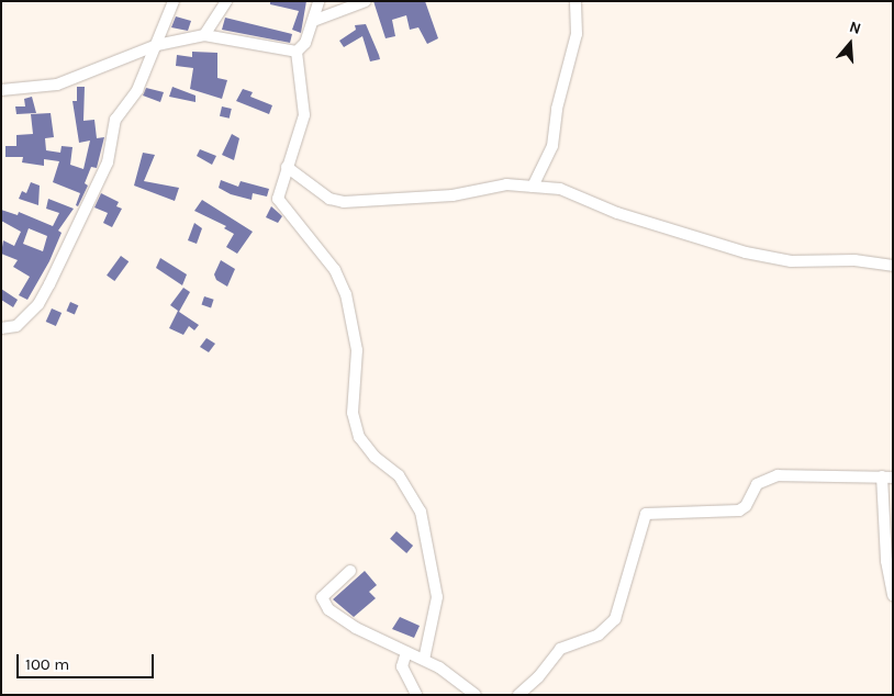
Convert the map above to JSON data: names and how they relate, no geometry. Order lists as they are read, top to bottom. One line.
{"scale_bar":"100 m","north":"top"}
